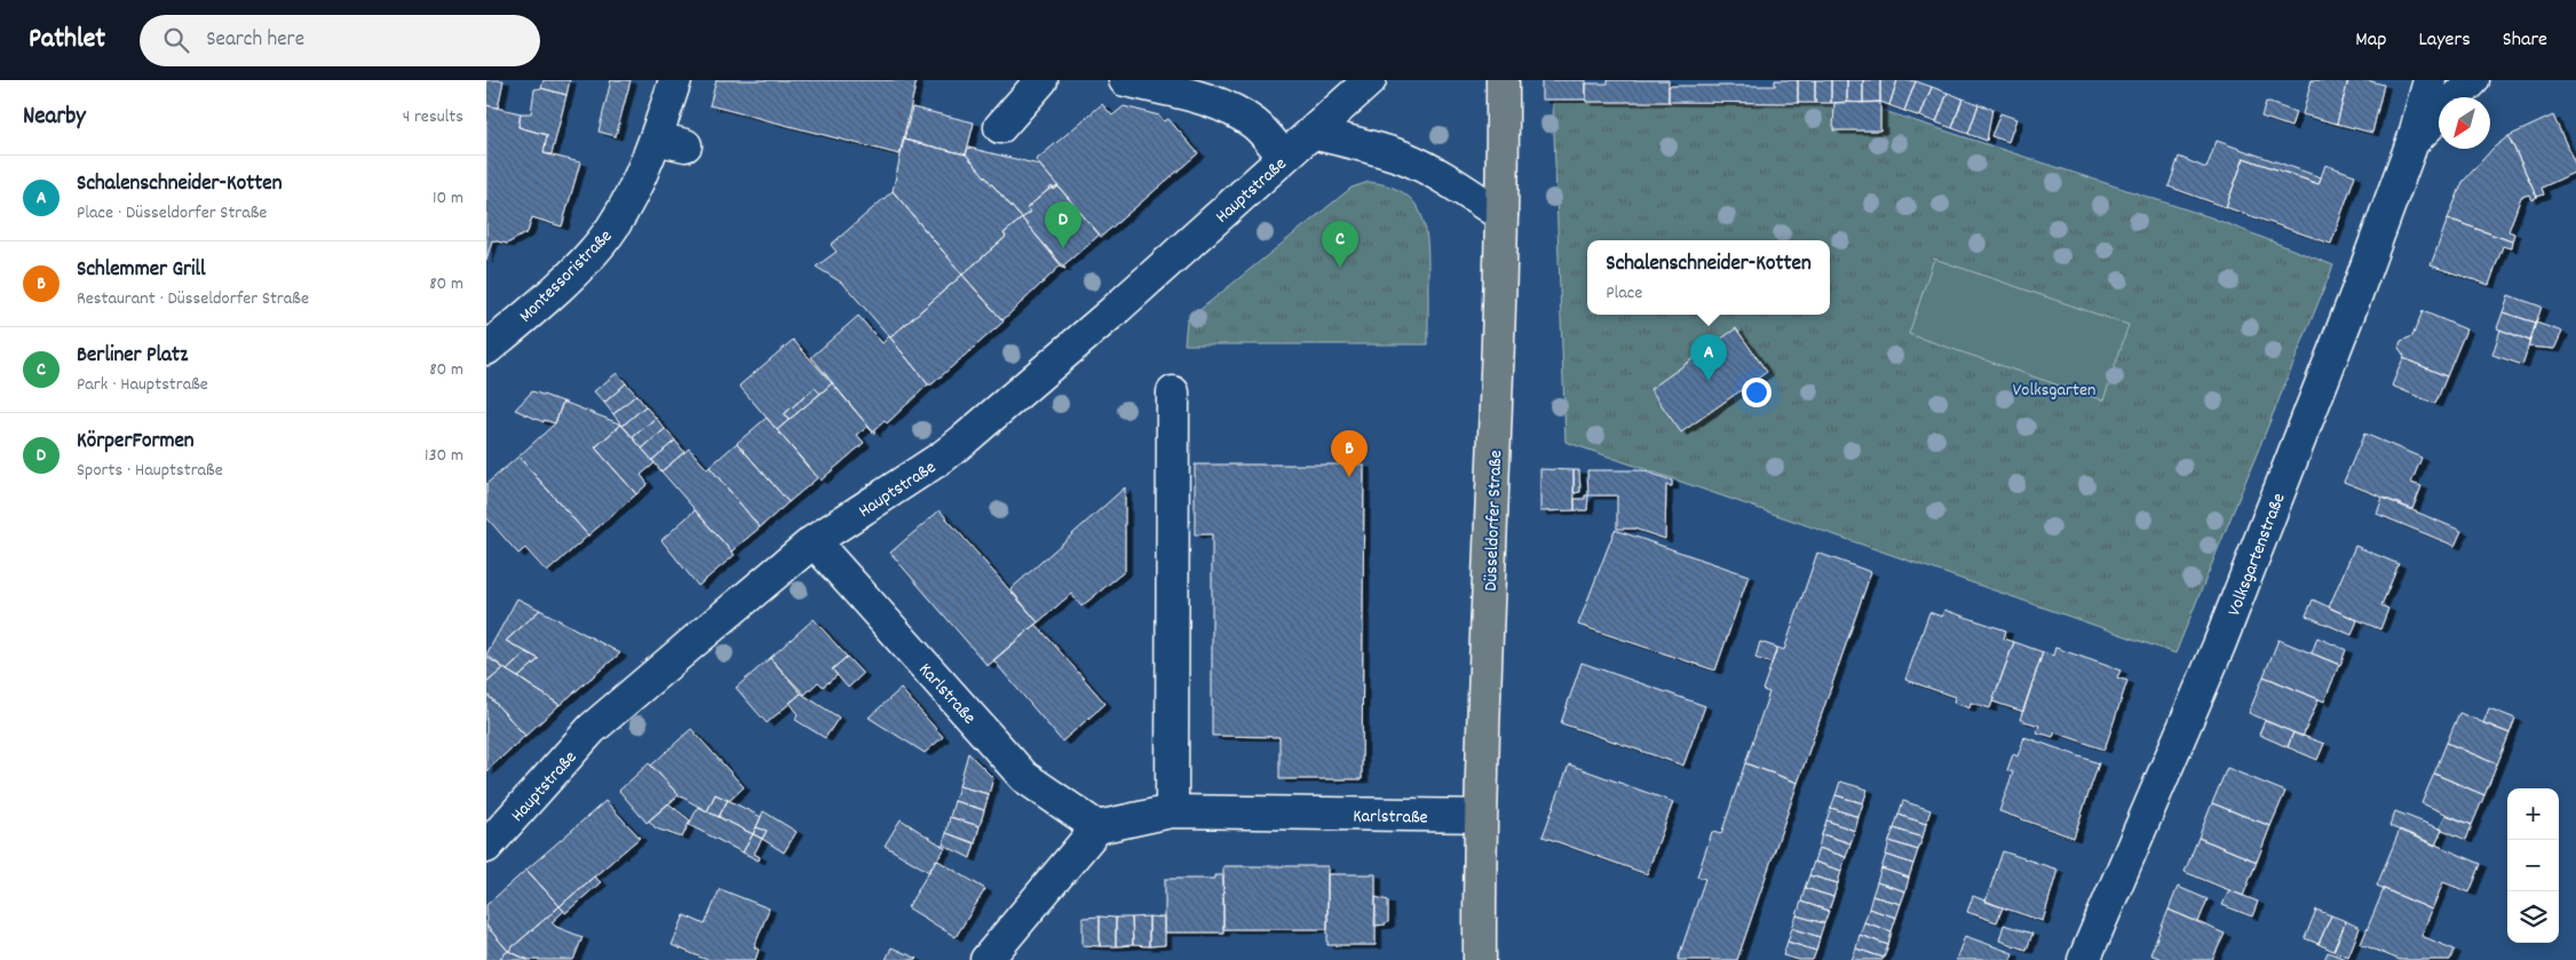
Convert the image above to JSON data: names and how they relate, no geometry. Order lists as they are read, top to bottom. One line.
{"streets":{"main road":["Düsseldorfer Straße"],"street":["Hauptstraße","Montessoristraße","Volksgartenstraße","Karlstraße"]},"crossings":[["Hauptstraße","Karlstraße"],["Düsseldorfer Straße","Karlstraße"]],"parks":["Volksgarten"],"north":"bottom left","page":{"header":"Pathlet","search":"Search here","nav":["Map","Layers","Share"],"heading":["Nearby","4 results"],"list":[{"mark":"A","name":"Schalenschneider-Kotten","note":"Place · Düsseldorfer Straße","value":"10 m"},{"mark":"B","name":"Schlemmer Grill","note":"Restaurant · Düsseldorfer Straße","value":"80 m"},{"mark":"C","name":"Berliner Platz","note":"Park · Hauptstraße","value":"80 m"},{"mark":"D","name":"KörperFormen","note":"Sports · Hauptstraße","value":"130 m"}],"pins":["D","C","A","B"],"popup":["Schalenschneider-Kotten","Place"],"map_buttons":["+","−"]}}
